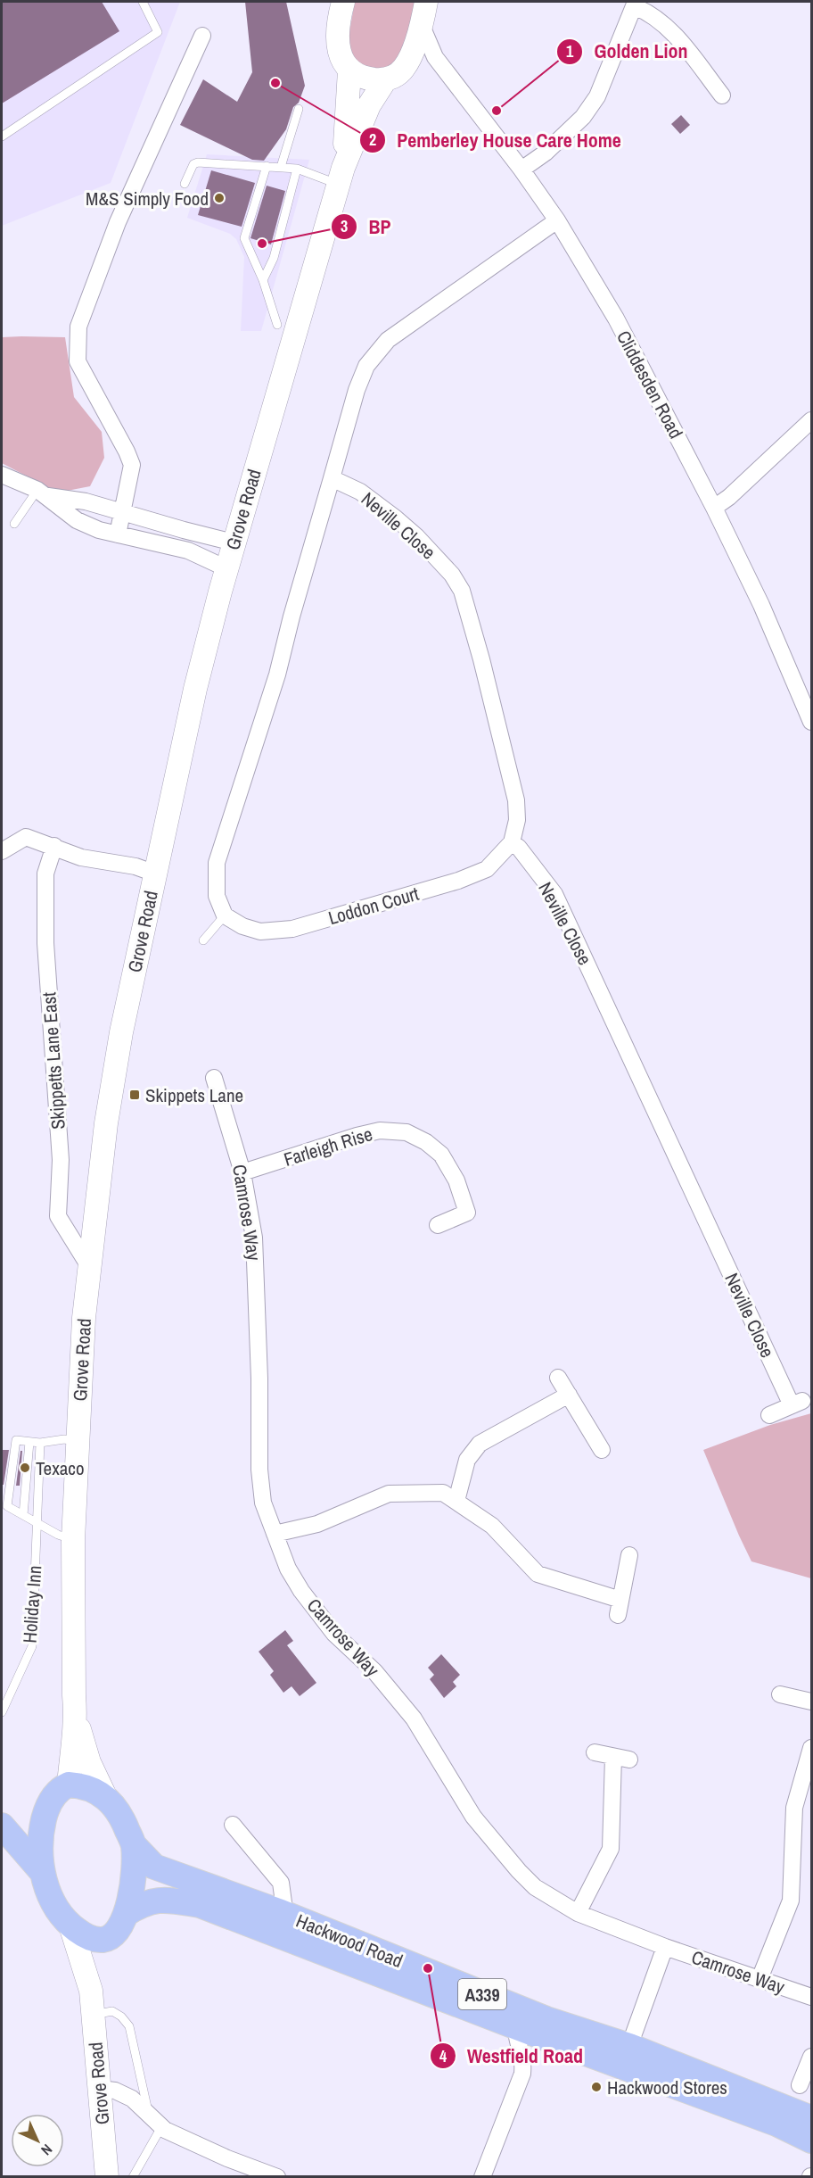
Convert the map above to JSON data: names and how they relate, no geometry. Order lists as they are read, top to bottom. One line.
{"streets":{"main road":["Hackwood Road","A339"],"street":["Cliddesden Road","Grove Road","Neville Close","Loddon Court","Skippetts Lane East","Farleigh Rise","Camrose Way"],"lane":["Holiday Inn"]},"crossings":[["Grove Road","Skippetts Lane East"],["Grove Road","Hackwood Road"],["Neville Close","Loddon Court"],["Farleigh Rise","Camrose Way"]],"places":{"other":["Pemberley House Care Home","Golden Lion","M&S Simply Food","BP","Texaco","Westfield Road","Hackwood Stores"],"transit":["Skippets Lane"]},"north":"bottom right"}
